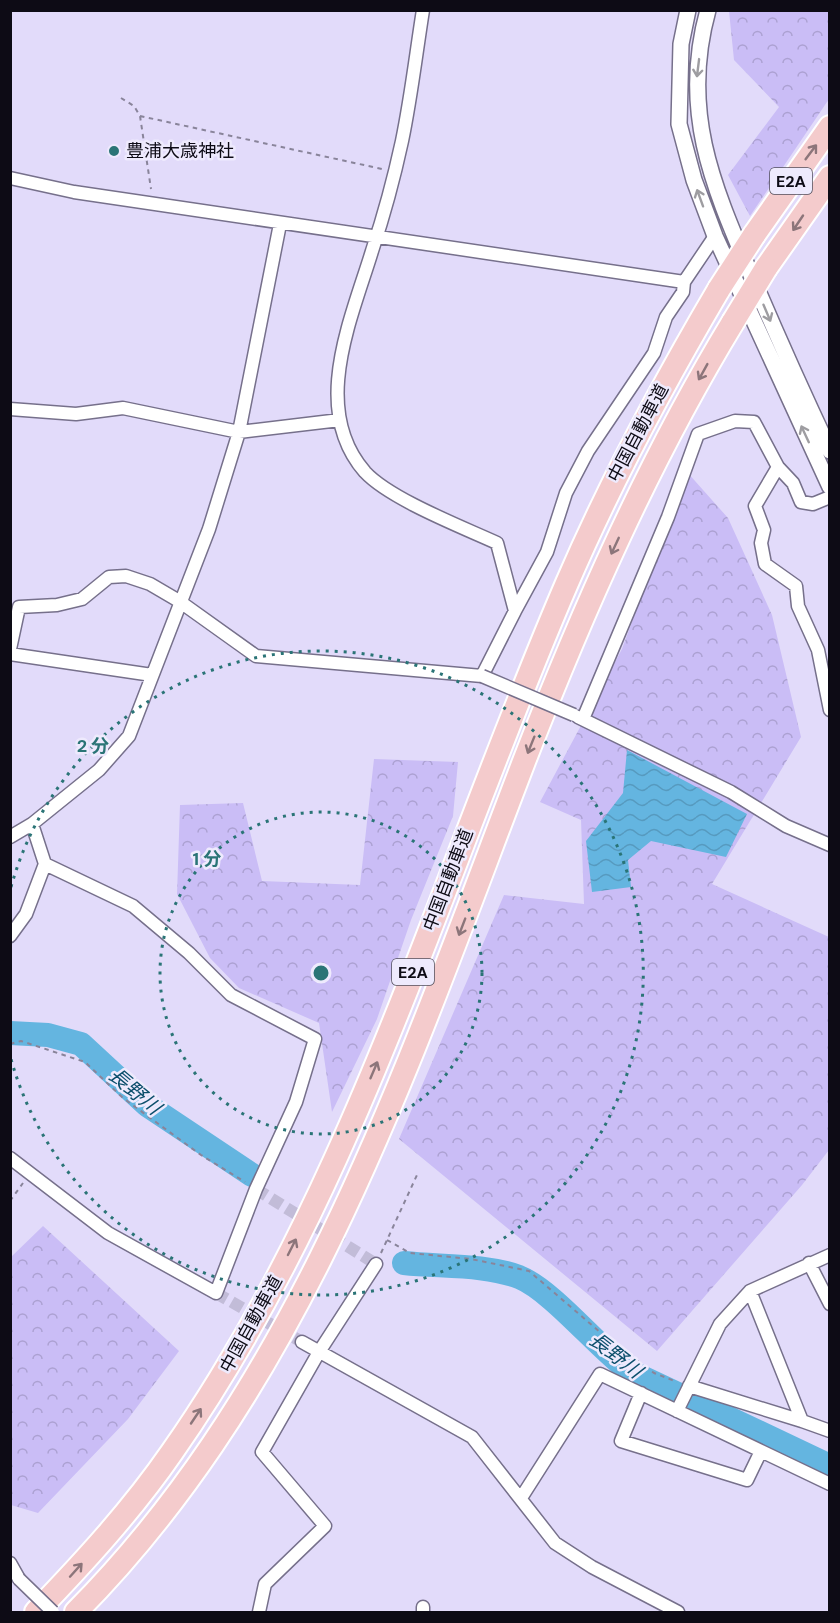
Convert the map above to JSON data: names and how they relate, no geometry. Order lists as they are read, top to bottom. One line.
{"streets":{"highway":["E2A","中国自動車道"]},"water":["長野川"],"places":["豊浦大歳神社"],"rings":["2 分","1 分"]}
